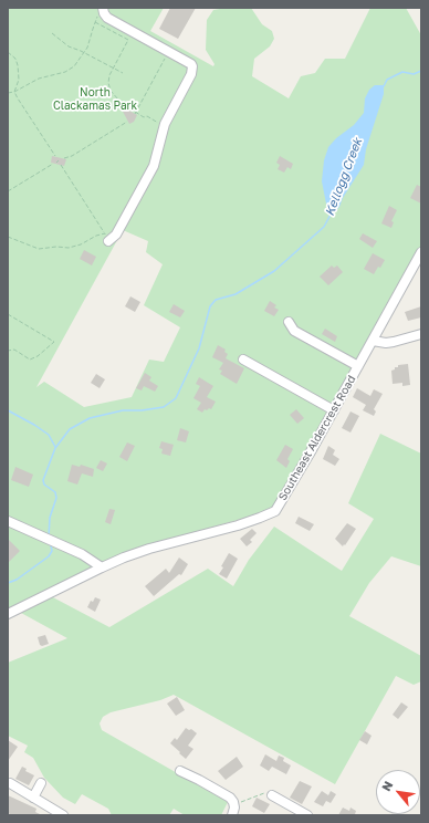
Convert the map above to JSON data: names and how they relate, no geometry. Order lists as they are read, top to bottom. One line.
{"streets":{"street":["Southeast Aldercrest Road"]},"water":["Kellogg Creek"],"parks":["North Clackamas Park"],"north":"top left"}
